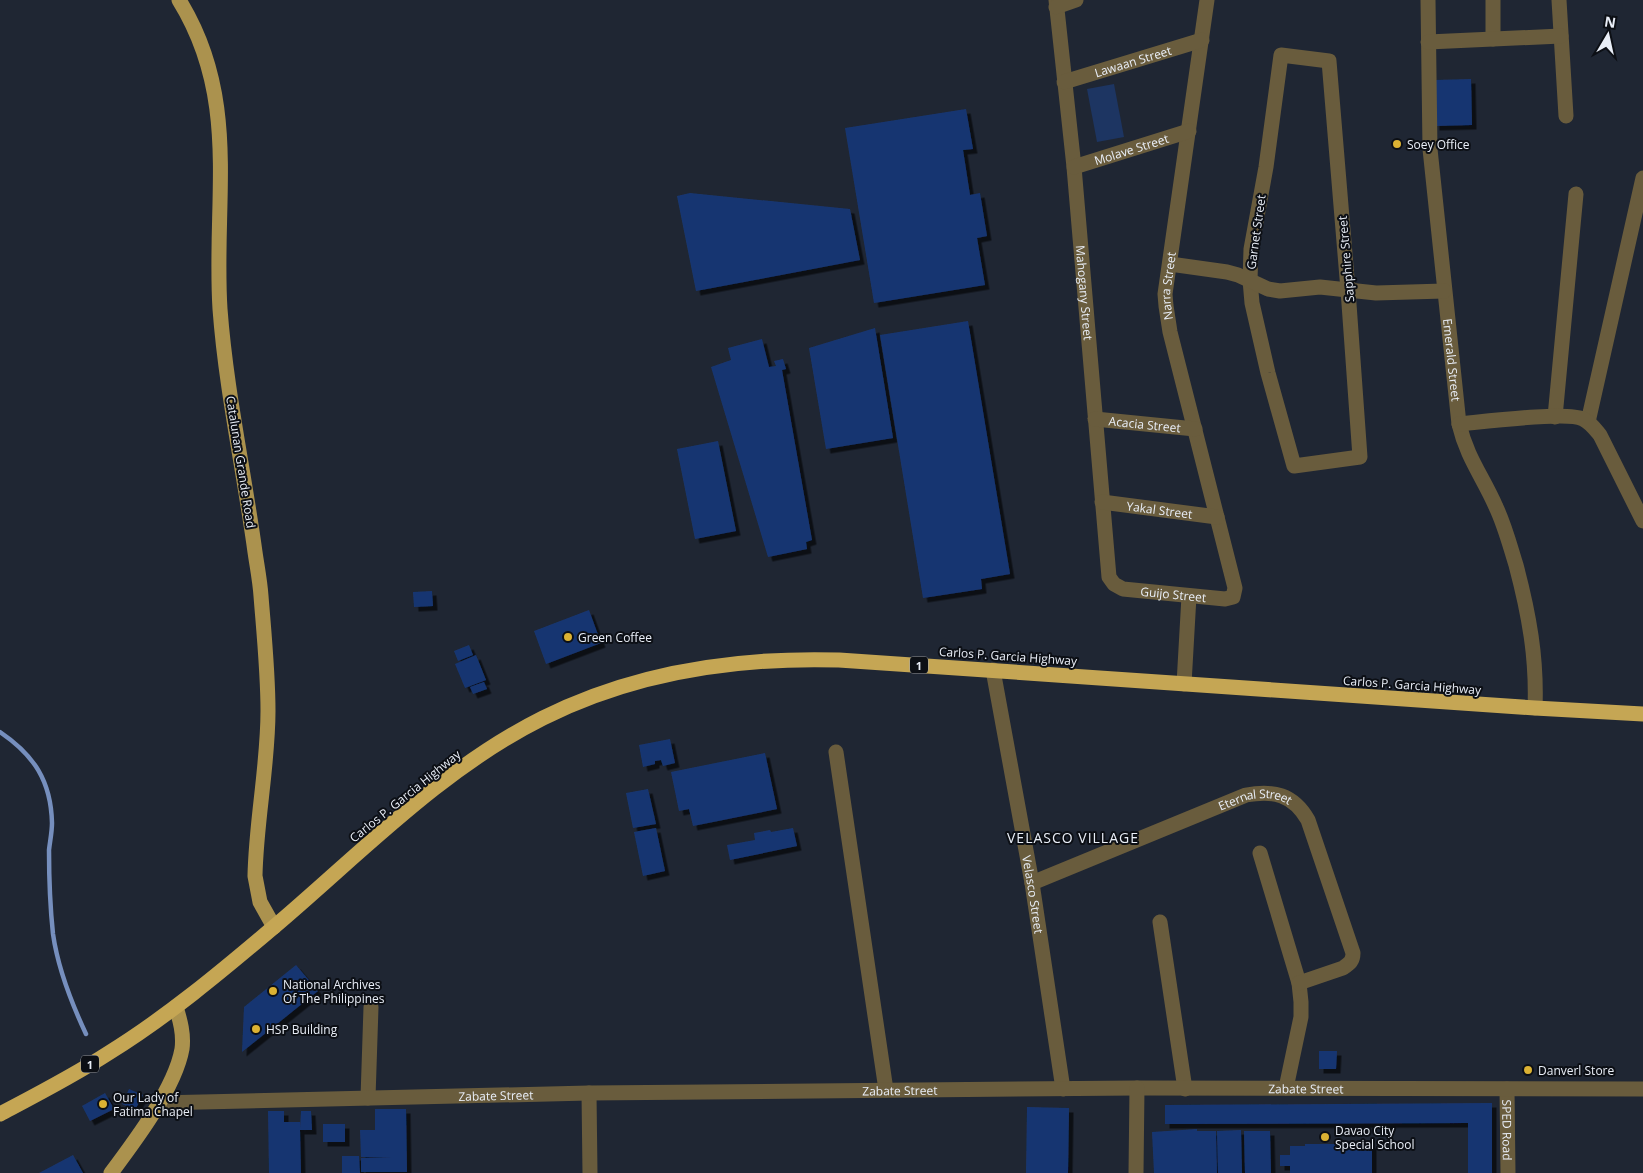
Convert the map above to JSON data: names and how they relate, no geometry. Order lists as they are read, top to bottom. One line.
{"streets":{"highway":["Carlos P. Garcia Highway","1"],"main road":["Catalunan Grande Road"],"street":["Lawaan Street","Molave Street","Garnet Street","Sapphire Street","Narra Street","Mahogany Street","Emerald Street","Acacia Street","Yakal Street","Guijo Street","Eternal Street","Velasco Street","Zabate Street","SPED Road"]},"crossings":[["Lawaan Street","Narra Street"],["Lawaan Street","Mahogany Street"],["Molave Street","Narra Street"],["Molave Street","Mahogany Street"],["Garnet Street","Sapphire Street"],["Narra Street","Acacia Street"],["Narra Street","Yakal Street"],["Narra Street","Guijo Street"],["Mahogany Street","Acacia Street"],["Mahogany Street","Yakal Street"],["Mahogany Street","Guijo Street"],["Emerald Street","Carlos P. Garcia Highway"],["Catalunan Grande Road","Carlos P. Garcia Highway"],["Carlos P. Garcia Highway","Velasco Street"],["Eternal Street","Velasco Street"],["Velasco Street","Zabate Street"],["Zabate Street","SPED Road"]],"districts":["VELASCO VILLAGE"],"places":["Soey Office","Green Coffee","National Archives Of The Philippines","HSP Building","Danverl Store","Our Lady of Fatima Chapel","Davao City Special School"],"north":"top"}
